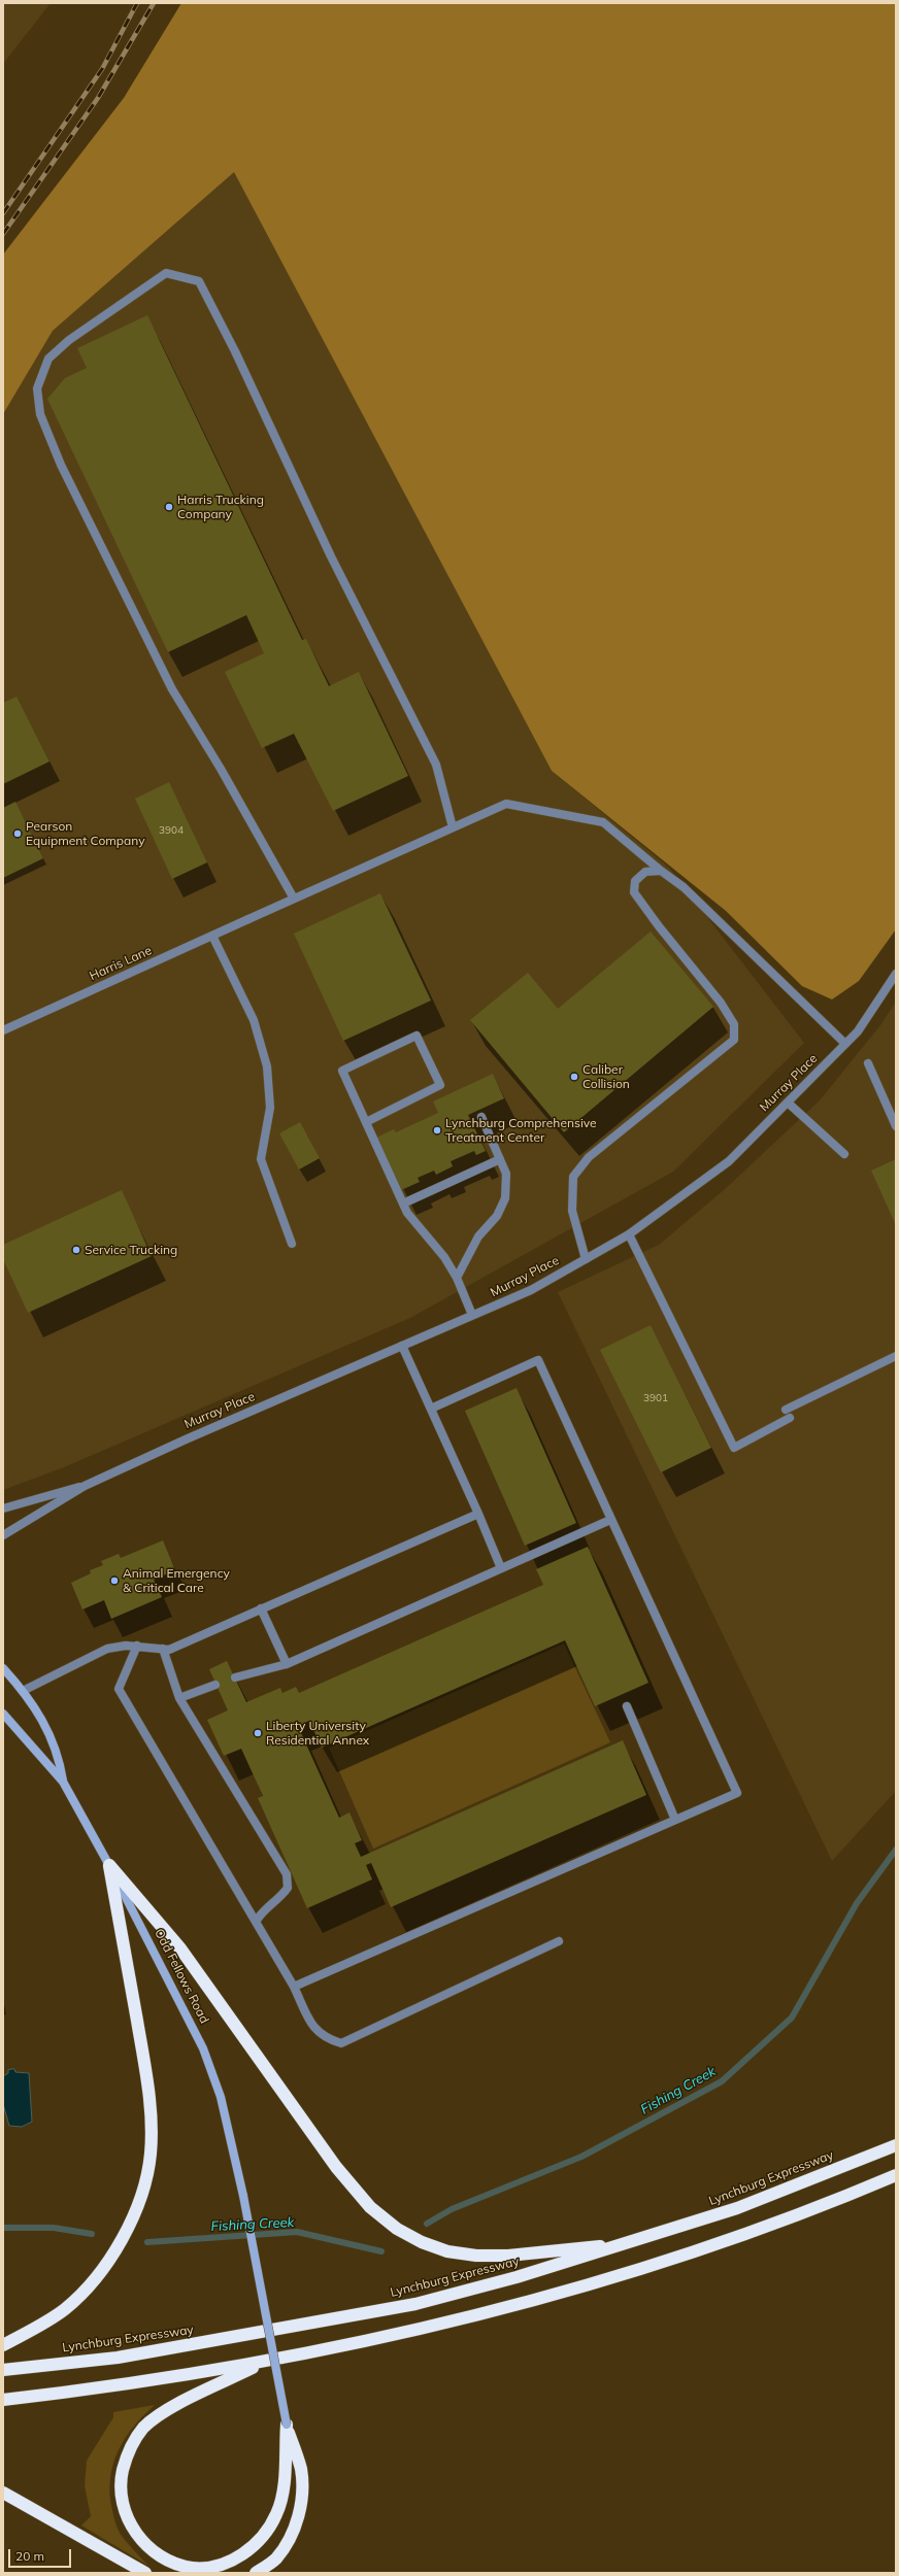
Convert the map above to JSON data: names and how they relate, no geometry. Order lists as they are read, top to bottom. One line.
{"streets":{"highway":["Lynchburg Expressway"],"main road":["Odd Fellows Road"],"street":["Harris Lane","Murray Place"]},"crossings":[["Harris Lane","Murray Place"]],"water":["Fishing Creek"],"places":["Harris Trucking Company","Pearson Equipment Company","Caliber Collision","Lynchburg Comprehensive Treatment Center","Service Trucking","Animal Emergency & Critical Care","Liberty University Residential Annex"],"house_numbers":["3904","3901"],"scale_bar":"20 m"}
